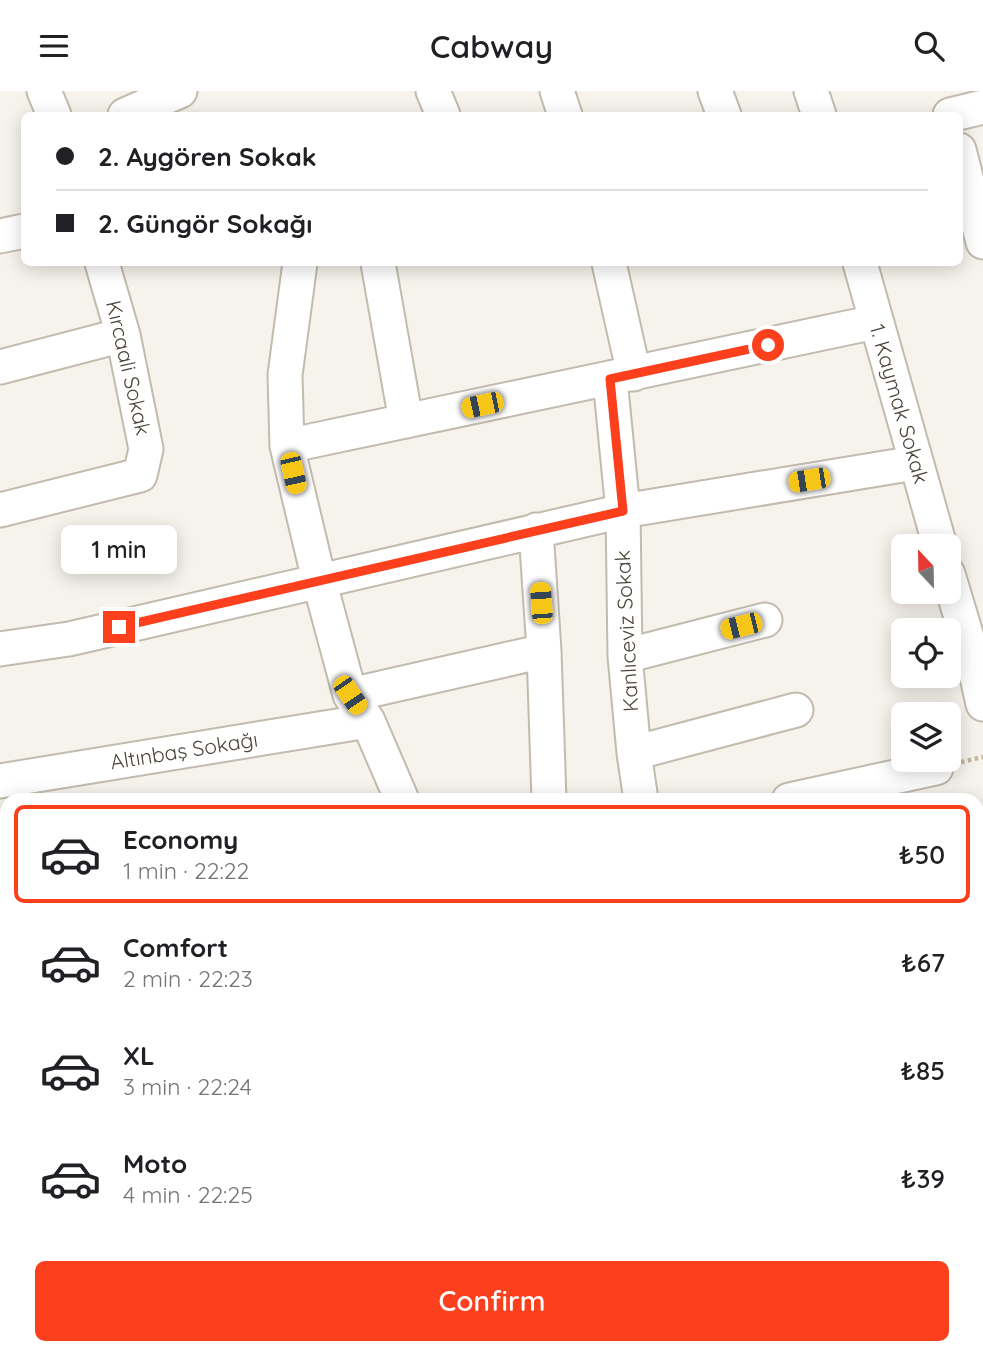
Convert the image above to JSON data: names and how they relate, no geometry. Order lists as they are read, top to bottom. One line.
{"streets":{"street":["Kırcaali Sokak","1. Kaymak Sokak","Kanlıceviz Sokak","Altınbaş Sokağı"]},"north":"top","page":{"header":"Cabway","banner":["2. Aygören Sokak","2. Güngör Sokağı"],"bubble":"1 min","list":[{"name":"Economy","note":"1 min · 22:22","value":"₺50"},{"name":"Comfort","note":"2 min · 22:23","value":"₺67"},{"name":"XL","note":"3 min · 22:24","value":"₺85"},{"name":"Moto","note":"4 min · 22:25","value":"₺39"}],"buttons":"Confirm"}}
